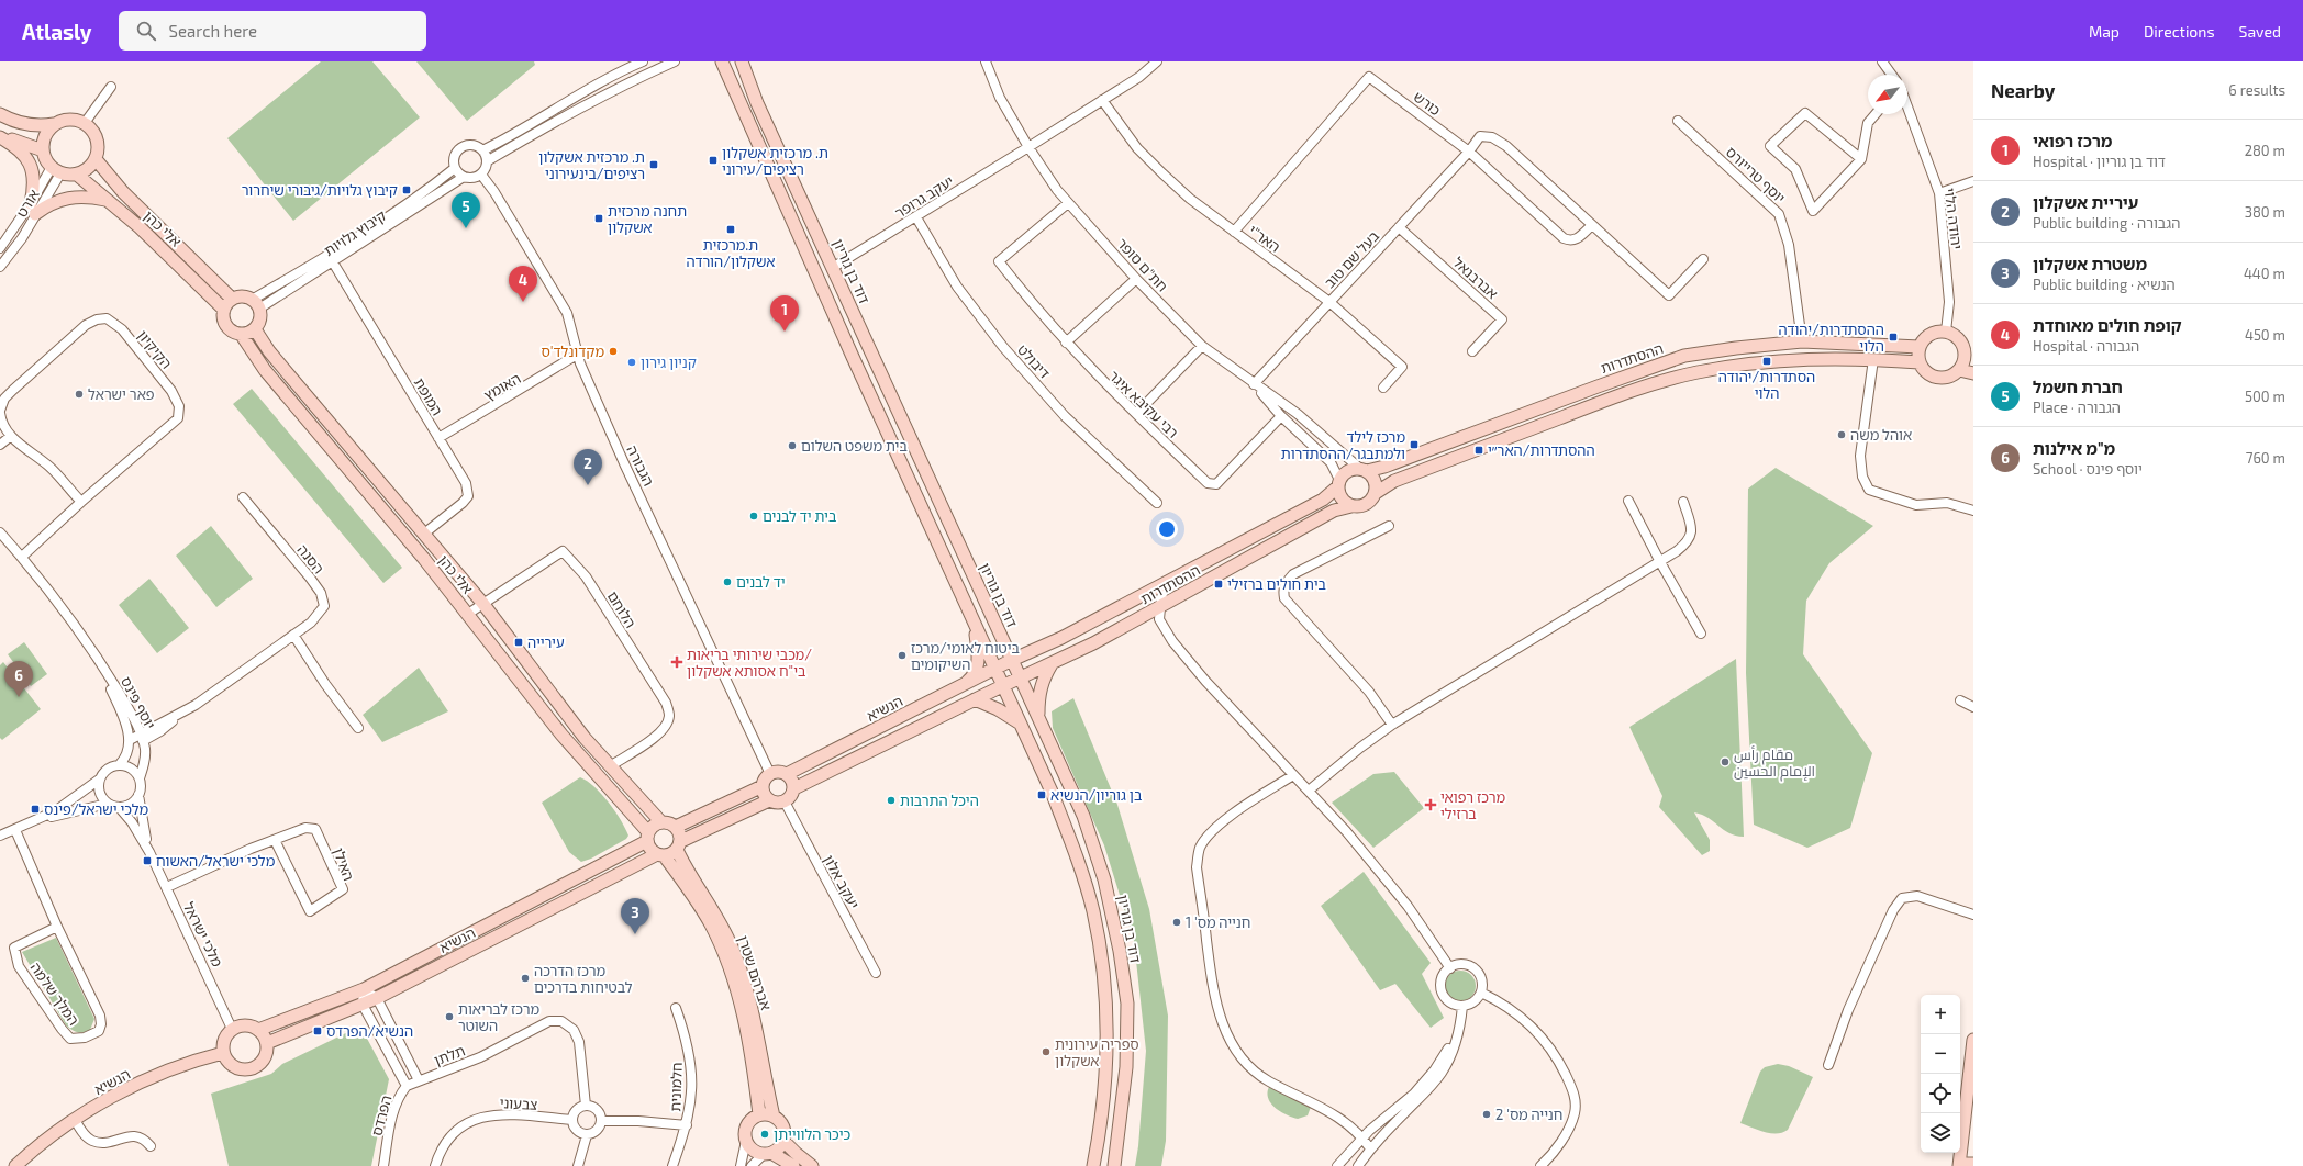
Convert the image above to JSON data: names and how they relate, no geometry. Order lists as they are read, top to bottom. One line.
{"streets":{"street":["כורש","יוסף טרייורס","יעקב גרופר","אורט","יהודה הלוי","אלי כהן","קיבוץ גלויות","האר\"י","בעל שם טוב","חת\"ם סופר","דוד בן גוריון","אברבנאל","הקיקיון","ההסתדרות","דיבולט","האומץ","המופת","רבי עקיבא איגר","הגבורה","הסנה","הלוחם","יוסף פינס","הנשיא","האילן","יעקב אלון","מלכי ישראל","אברהם שטרן","המלך שלמה","תלתן","חלמונית","צבעוני","הפרדס"]},"crossings":[["כורש","האר\"י"],["כורש","בעל שם טוב"],["יוסף טרייורס","ההסתדרות"],["יעקב גרופר","האר\"י"],["יעקב גרופר","חת\"ם סופר"],["יעקב גרופר","דוד בן גוריון"],["יעקב גרופר","דיבולט"],["אורט","אלי כהן"],["יהודה הלוי","ההסתדרות"],["אלי כהן","קיבוץ גלויות"],["אלי כהן","המופת"],["אלי כהן","הלוחם"],["אלי כהן","הנשיא"],["אלי כהן","אברהם שטרן"],["קיבוץ גלויות","המופת"],["קיבוץ גלויות","הגבורה"],["האר\"י","בעל שם טוב"],["בעל שם טוב","חת\"ם סופר"],["בעל שם טוב","אברבנאל"],["חת\"ם סופר","ההסתדרות"],["חת\"ם סופר","רבי עקיבא איגר"],["דוד בן גוריון","ההסתדרות"],["הקיקיון","יוסף פינס"],["ההסתדרות","הנשיא"],["האומץ","המופת"],["האומץ","הגבורה"],["הגבורה","הנשיא"],["הגבורה","יעקב אלון"],["הסנה","יוסף פינס"],["יוסף פינס","מלכי ישראל"],["הנשיא","יעקב אלון"],["הנשיא","מלכי ישראל"],["הנשיא","אברהם שטרן"],["האילן","מלכי ישראל"],["תלתן","צבעוני"],["תלתן","הפרדס"]],"places":{"transit":["ת. מרכזית אשקלון רציפים/עירוני","ת. מרכזית אשקלון רציפים/בינעירוני","קיבוץ גלויות/גיבורי שיחרור","תחנה מרכזית אשקלון","ת.מרכזית אשקלון/הורדה","ההסתדרות/יהודה הלוי","הסתדרות/יהודה הלוי","מרכז לילד ולמתבגר/ההסתדרות","ההסתדרות/האר״י","בית חולים ברזילי","עירייה","בן גוריון/הנשיא","מלכי ישראל/פינס","מלכי ישראל/האשוח","הנשיא/הפרדס"],"other":["מקדונלד'ס","קניון גירון","פאר ישראל","אוהל משה","בית משפט השלום","בית יד לבנים","יד לבנים","ביטוח לאומי/מרכז השיקומים","مقام رأس الإمام الحسين","היכל התרבות","חנייה מס' 1","מרכז הדרכה לבטיחות בדרכים","מרכז לבריאות השוטר","ספריה עירונית אשקלון","חנייה מס' 2","כיכר הלווייתן"],"health":["מכבי שירותי בריאות/ בי\"ח אסותא אשקלון","מרכז רפואי ברזילי"]},"north":"bottom left","page":{"header":"Atlasly","search":"Search here","nav":["Map","Directions","Saved"],"heading":["Nearby","6 results"],"list":[{"mark":"1","name":"מרכז רפואי","note":"Hospital · דוד בן גוריון","value":"280 m"},{"mark":"2","name":"עיריית אשקלון","note":"Public building · הגבורה","value":"380 m"},{"mark":"3","name":"משטרת אשקלון","note":"Public building · הנשיא","value":"440 m"},{"mark":"4","name":"קופת חולים מאוחדת","note":"Hospital · הגבורה","value":"450 m"},{"mark":"5","name":"חברת חשמל","note":"Place · הגבורה","value":"500 m"},{"mark":"6","name":"מ\"מ אילנות","note":"School · יוסף פינס","value":"760 m"}],"pins":["5","4","1","2","6","3"],"map_buttons":["+","−"]}}
